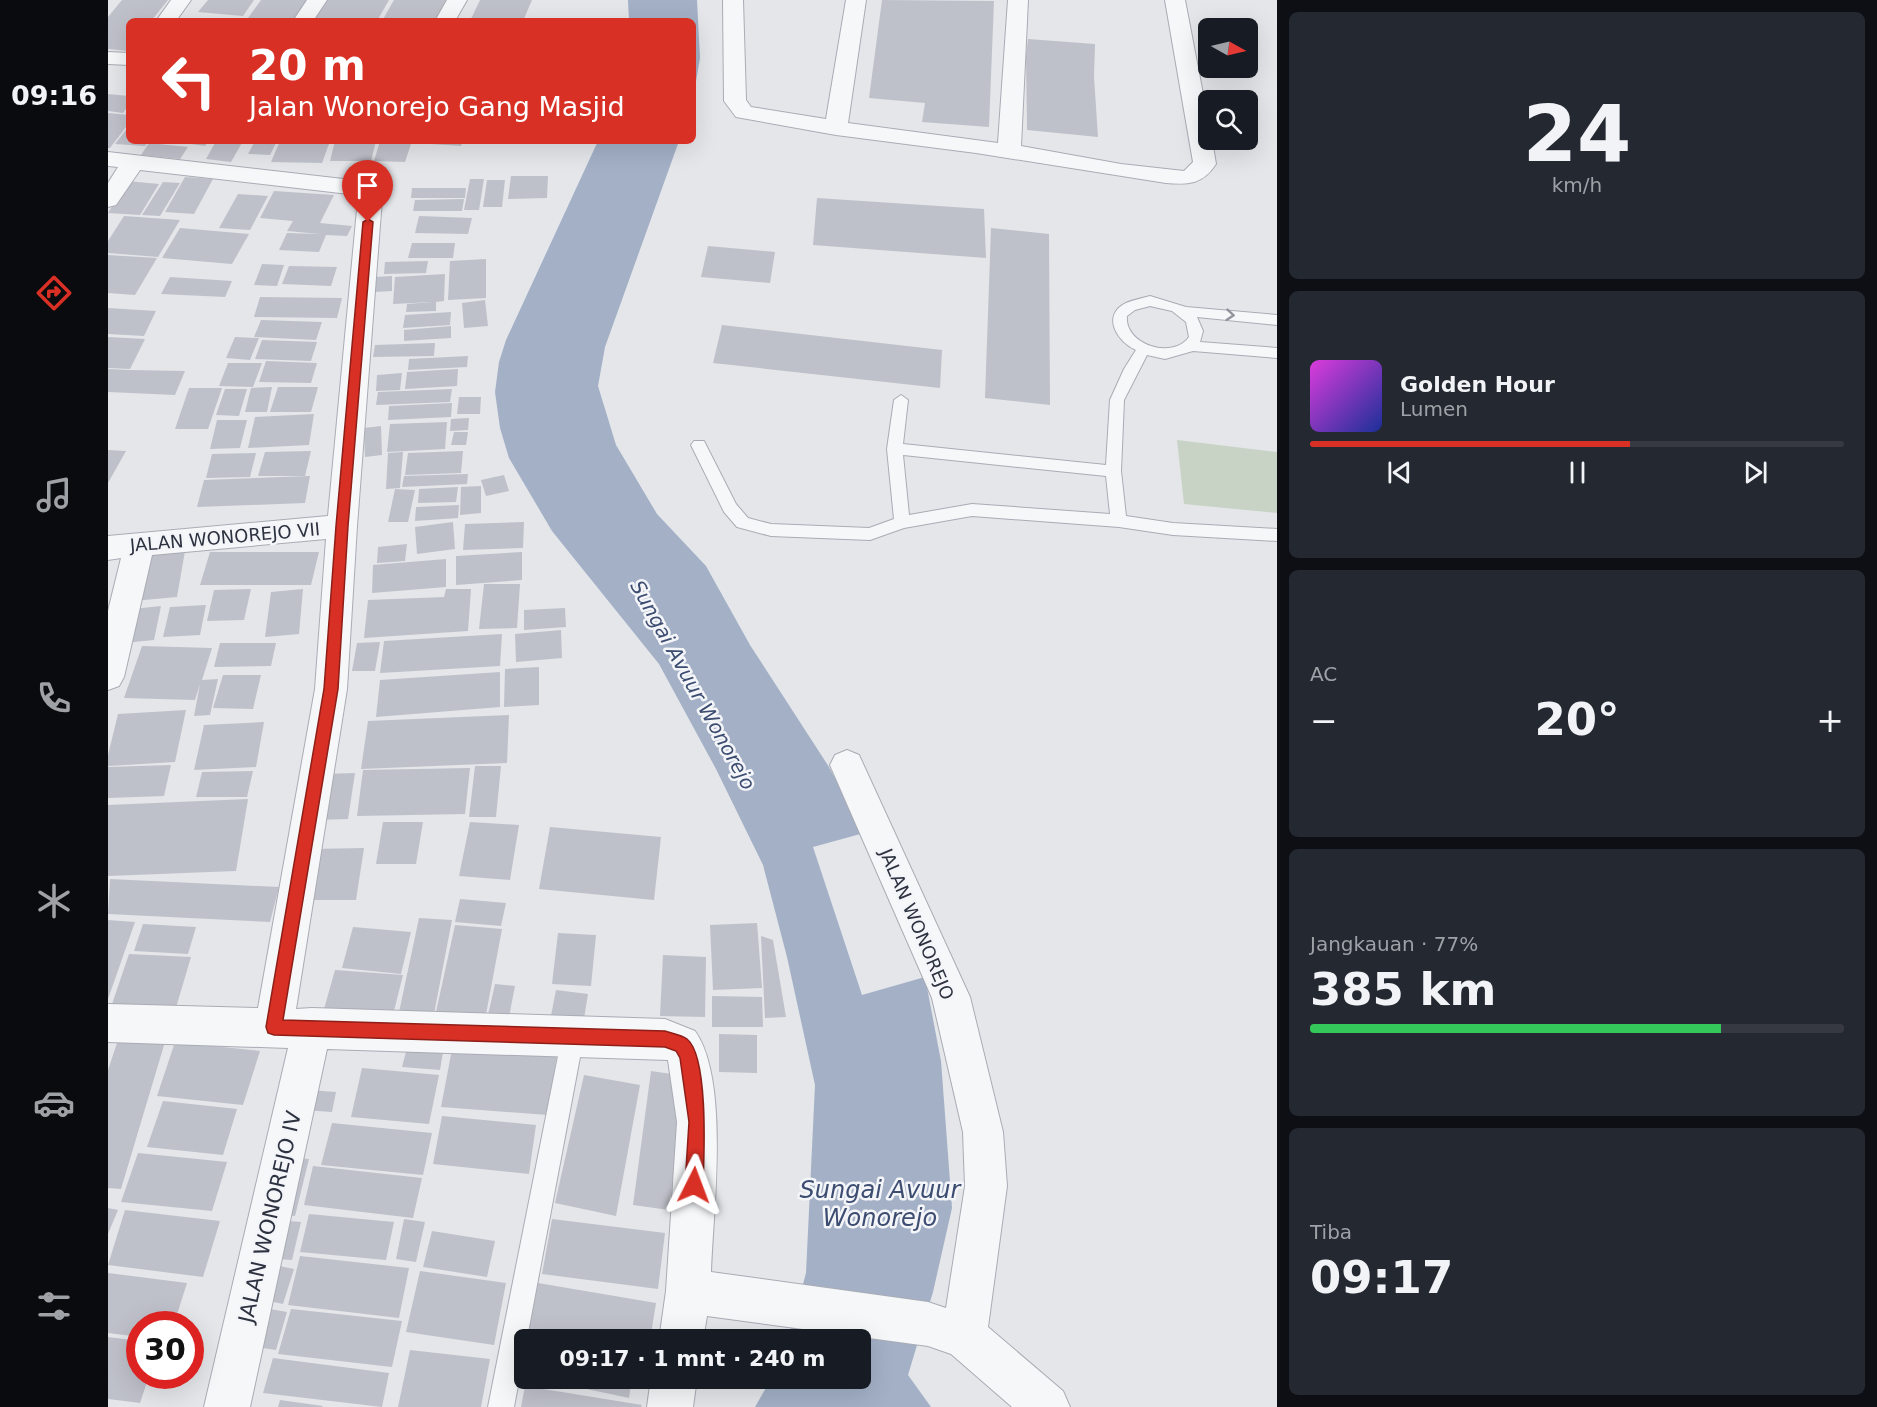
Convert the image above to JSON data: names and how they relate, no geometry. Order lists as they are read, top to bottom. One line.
{"streets":{"street":["JALAN WONOREJO VII","JALAN WONOREJO","JALAN WONOREJO IV"]},"crossings":[["JALAN WONOREJO VII","JALAN WONOREJO IV"]],"water":["Sungai Avuur Wonorejo"],"north":"right","page":{"tabs":"09:16","tile":[["24","km/h"],"AC",["Jangkauan · 77%","385 km"],["Tiba","09:17"]],"turn":["20 m","Jalan Wonorejo Gang Masjid"],"song":["Golden Hour","Lumen"],"heat":["−","20°","+"],"limit":"30","trip":"09:17 · 1 mnt · 240 m"}}
